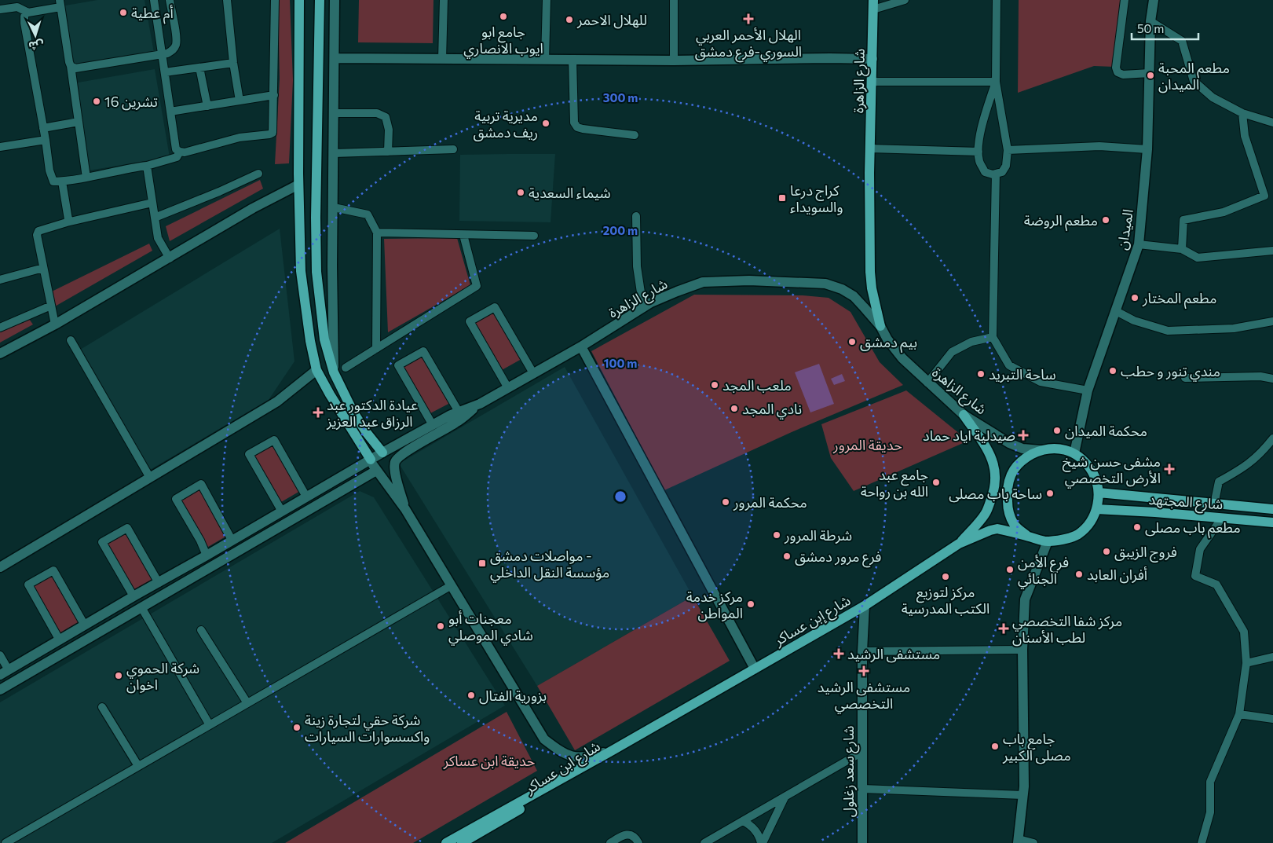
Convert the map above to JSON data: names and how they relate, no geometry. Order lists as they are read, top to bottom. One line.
{"streets":{"main road":["شارع الزاهرة","الميدان","شارع المجتهد","شارع إبن عساكر","شارع ابن عساكر","شارع سعد زغلول"]},"crossings":[["شارع الزاهرة","الميدان"],["شارع الزاهرة","شارع المجتهد"],["شارع الزاهرة","شارع إبن عساكر"],["الميدان","شارع المجتهد"],["الميدان","شارع إبن عساكر"],["شارع المجتهد","شارع إبن عساكر"],["شارع إبن عساكر","شارع ابن عساكر"],["شارع إبن عساكر","شارع سعد زغلول"]],"parks":["حديقة المرور","حديقة ابن عساكر"],"places":{"other":["أم عطية","جامع ابو ايوب الانصاري","للهلال الاحمر","مطعم المحبة الميدان","16 تشرين","مديرية تربية ريف دمشق","شيماء السعدية","مطعم الروضة","مطعم المختار","بيم دمشق","مندي تنور و حطب","ساحة التبريد","ملعب المجد","نادي المجد","محكمة الميدان","جامع عبد الله بن رواحة","ساحة باب مصلى","محكمة المرور","مطعم باب مصلى","شرطة المرور","فروج الزيبق","فرع مرور دمشق","فرع الأمن الجنائي","أفران العابد","مركز لتوزيع الكتب المدرسية","مركز خدمة المواطن","معجنات أبو شادي الموصلي","شركة الحموي اخوان","بزورية الفتال","شركة حقي لتجارة زينة واكسسوارات السيارات","جامع باب مصلى الكبير"],"health":["الهلال الأحمر العربي السوري-فرع دمشق","عيادة الدكتور عبد الرزاق عبد العزيز","صيدلية اياد حماد","مشفى حسن شيخ الأرض التخصصي","مركز شفا التخصصي لطب الأسنان","مستشفى الرشيد","مستشفى الرشيد التخصصي"],"transit":["كراج درعا والسويداء","مواصلات دمشق - مؤسسة النقل الداخلي"]},"scale_bar":"50 m","north":"bottom","rings":["300 m","200 m","100 m"]}
